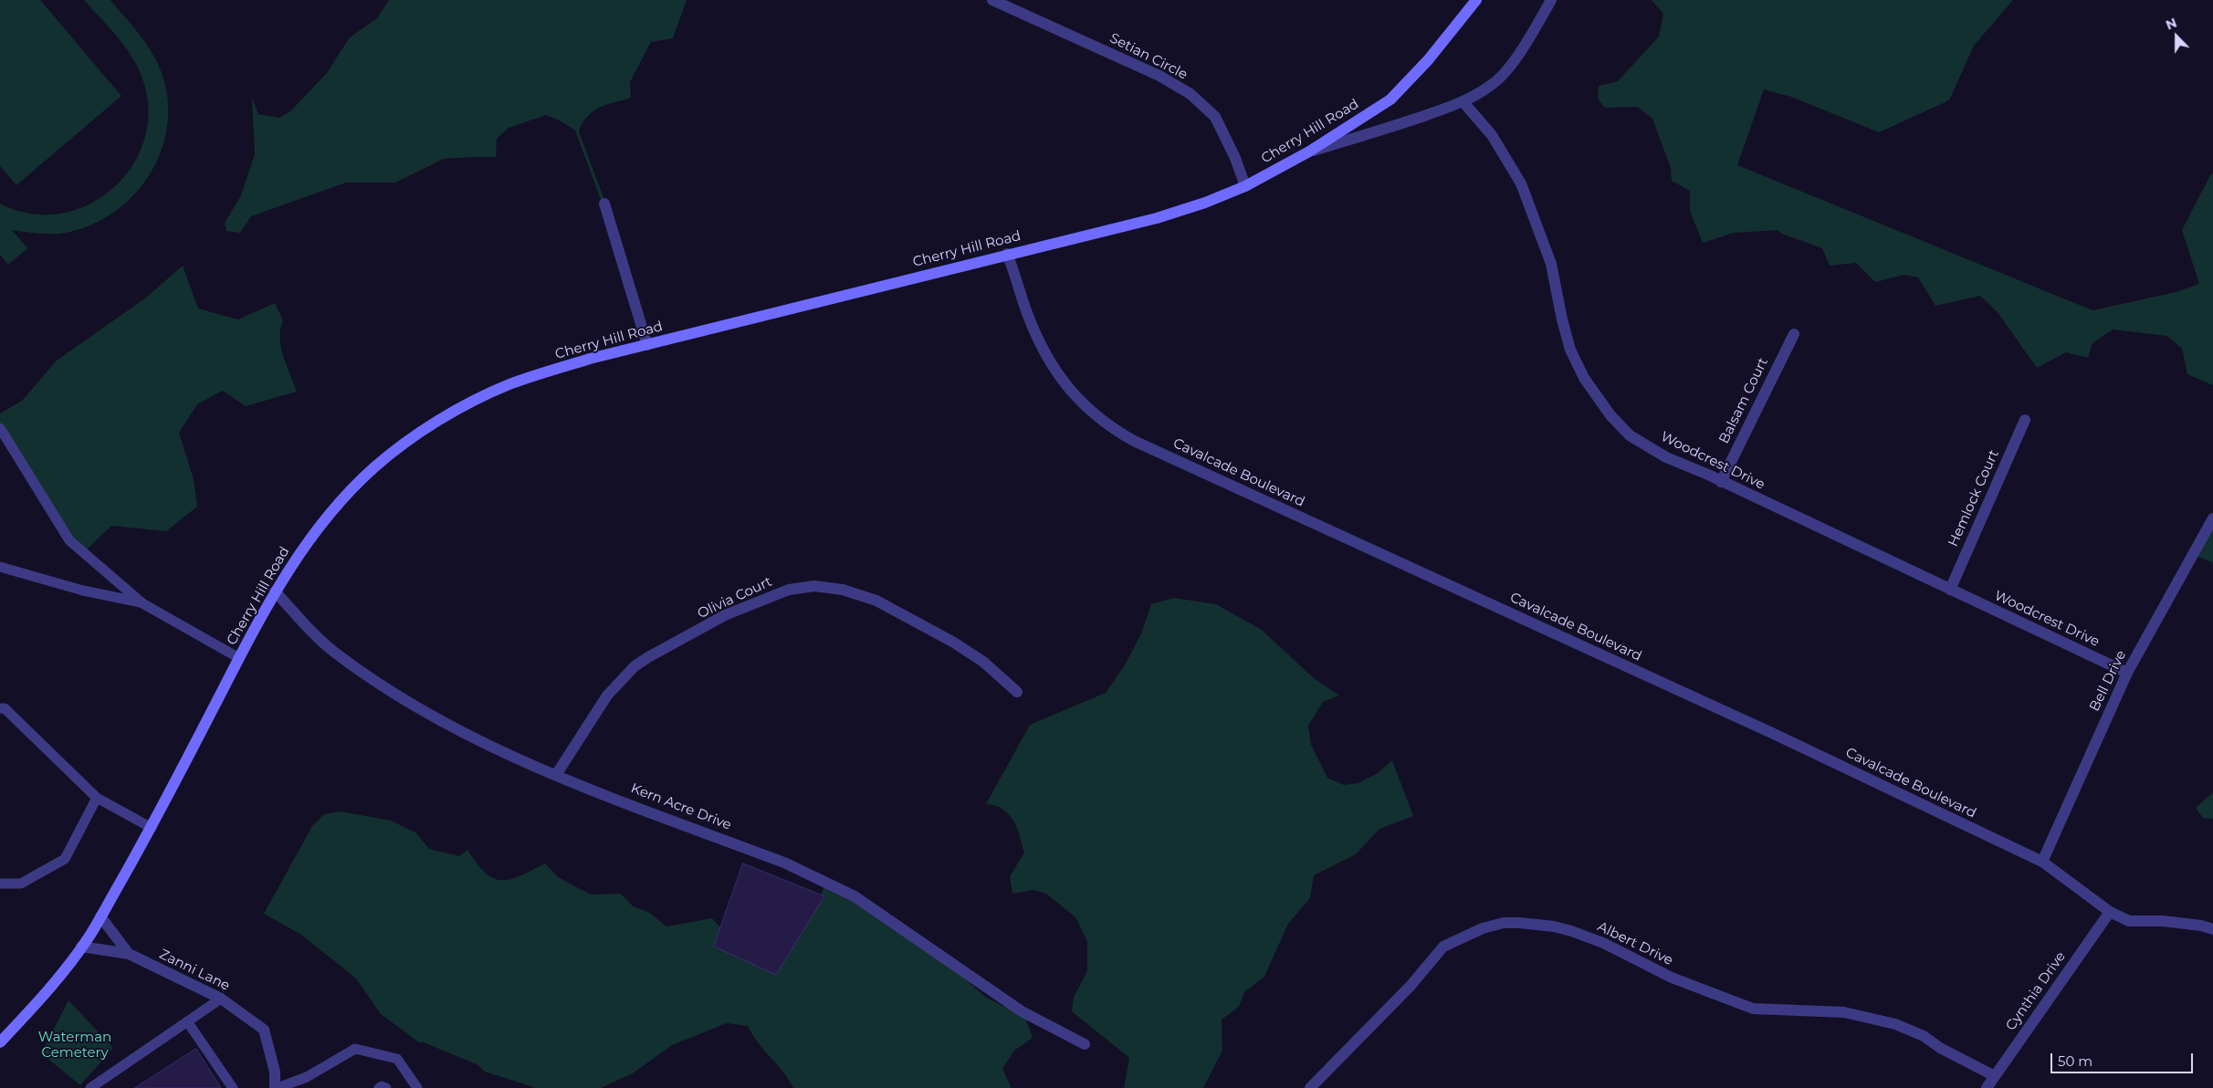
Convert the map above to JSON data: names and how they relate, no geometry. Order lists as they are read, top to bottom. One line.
{"streets":{"main road":["Cherry Hill Road"],"street":["Setian Circle","Balsam Court","Woodcrest Drive","Cavalcade Boulevard","Hemlock Court","Olivia Court","Bell Drive","Kern Acre Drive","Albert Drive","Zanni Lane","Cynthia Drive"]},"crossings":[["Setian Circle","Cherry Hill Road"],["Cherry Hill Road","Cavalcade Boulevard"],["Cherry Hill Road","Kern Acre Drive"],["Cherry Hill Road","Zanni Lane"],["Balsam Court","Woodcrest Drive"],["Woodcrest Drive","Hemlock Court"],["Woodcrest Drive","Bell Drive"],["Cavalcade Boulevard","Bell Drive"],["Cavalcade Boulevard","Cynthia Drive"],["Olivia Court","Kern Acre Drive"],["Albert Drive","Cynthia Drive"]],"parks":["Waterman Cemetery"],"scale_bar":"50 m","north":"top"}
